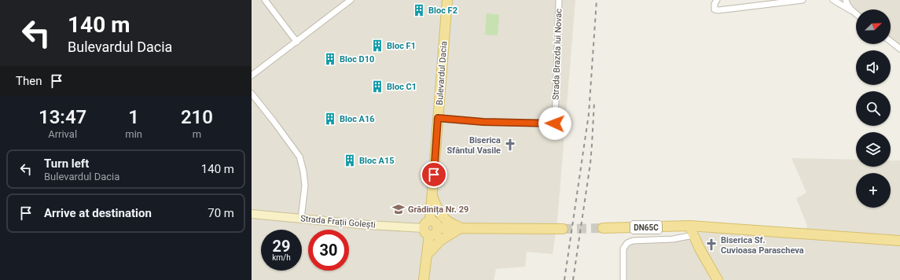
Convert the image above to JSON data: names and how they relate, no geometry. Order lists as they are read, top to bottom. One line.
{"streets":{"main road":["Bulevardul Dacia","Strada Frații Golești","DN65C"],"street":["Strada Brazda lui Novac"]},"crossings":[["Strada Brazda lui Novac","Bulevardul Dacia"],["Bulevardul Dacia","Strada Frații Golești"]],"places":{"building":["Bloc F2","Bloc F1","Bloc D10","Bloc C1","Bloc A16","Bloc A15"],"church":["Biserica Sfântul Vasile","Biserica Sf. Cuvioasa Parascheva"],"school or university":["Grădinița Nr. 29"]},"north":"top right","page":{"turn":["140 m","Bulevardul Dacia"],"map_buttons":"+","then":"Then","eta":["13:47","Arrival","1","min","210","m"],"list":[{"name":"Turn left","note":"Bulevardul Dacia","value":"140 m"},{"name":"Arrive at destination","value":"70 m"}],"speed":"29 km/h","limit":"30"}}
